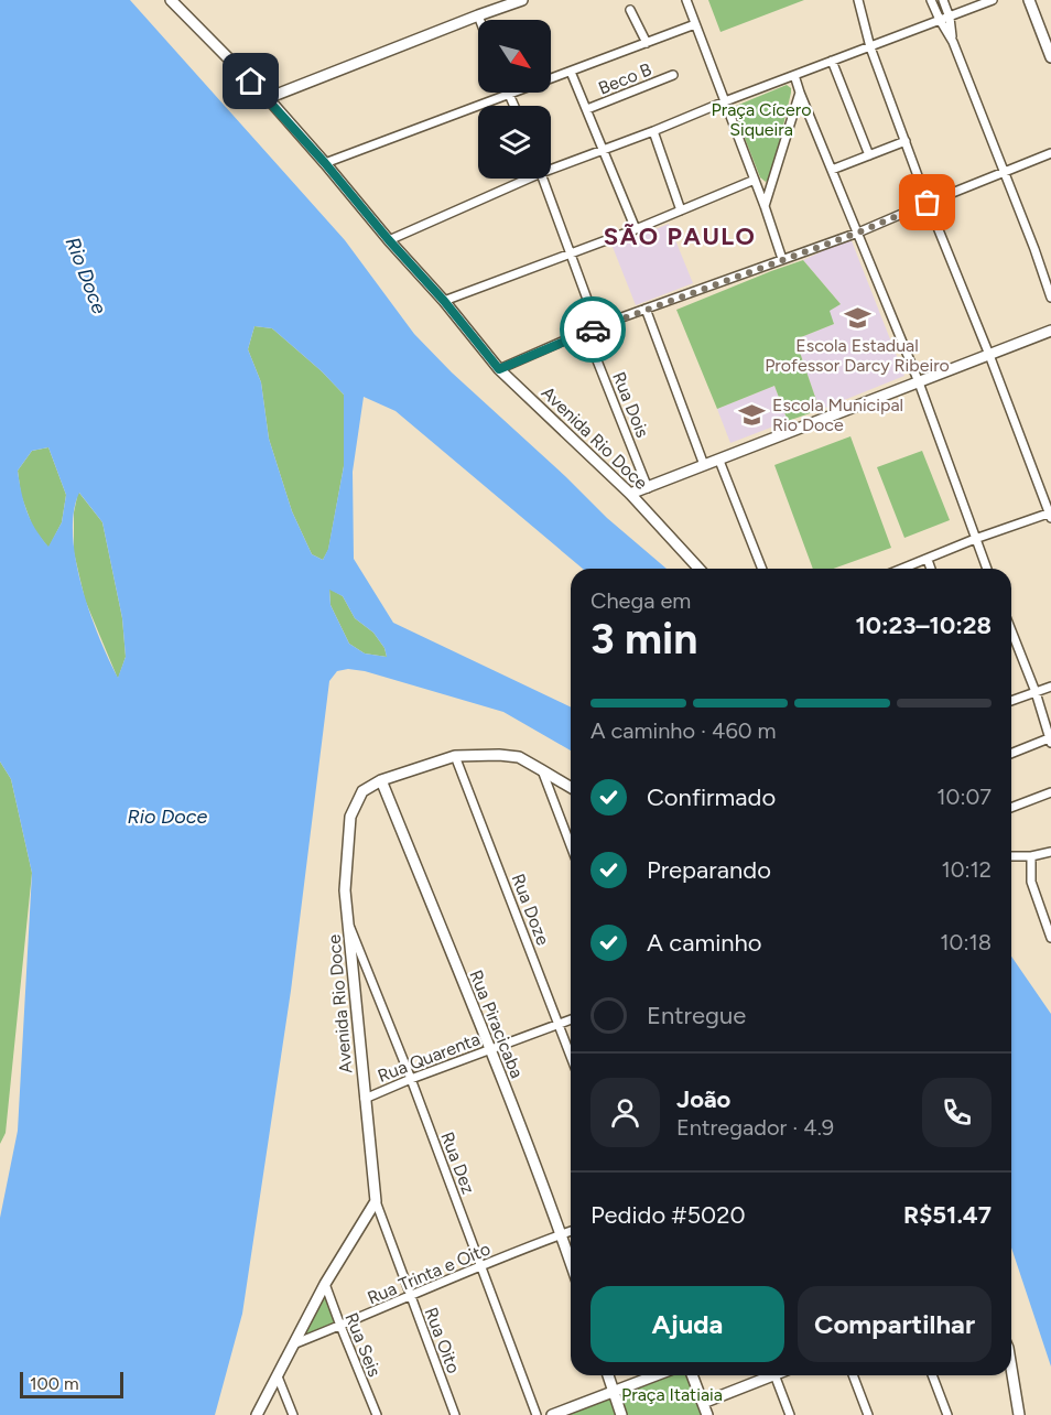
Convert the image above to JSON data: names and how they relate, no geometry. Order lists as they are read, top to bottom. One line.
{"streets":{"street":["Beco B","Rua Dois","Avenida Rio Doce","Rua Doze","Rua Piracicaba","Rua Quarenta","Rua Dez","Rua Trinta e Oito","Rua Oito","Rua Seis"]},"crossings":[["Avenida Rio Doce","Rua Doze"],["Avenida Rio Doce","Rua Piracicaba"],["Avenida Rio Doce","Rua Quarenta"],["Avenida Rio Doce","Rua Dez"],["Avenida Rio Doce","Rua Oito"],["Rua Doze","Rua Quarenta"],["Rua Piracicaba","Rua Quarenta"],["Rua Piracicaba","Rua Trinta e Oito"],["Rua Quarenta","Rua Dez"],["Rua Dez","Rua Trinta e Oito"],["Rua Trinta e Oito","Rua Oito"],["Rua Trinta e Oito","Rua Seis"]],"districts":["SÃO PAULO"],"water":["Rio Doce"],"parks":["Praça Cícero Siqueira","Praça Itatiaia"],"places":{"school or university":["Escola Estadual Professor Darcy Ribeiro","Escola Municipal Rio Doce"]},"scale_bar":"100 m","north":"bottom right","page":{"heading":["3 min","Chega em","10:23–10:28"],"panel":["João","Entregador · 4.9","Pedido #5020","R$51.47"],"bar":"A caminho · 460 m","list":[["Confirmado","10:07"],["Preparando","10:12"],["A caminho","10:18"],"Entregue"],"buttons":["Ajuda","Compartilhar"],"scale":"100 m"}}
